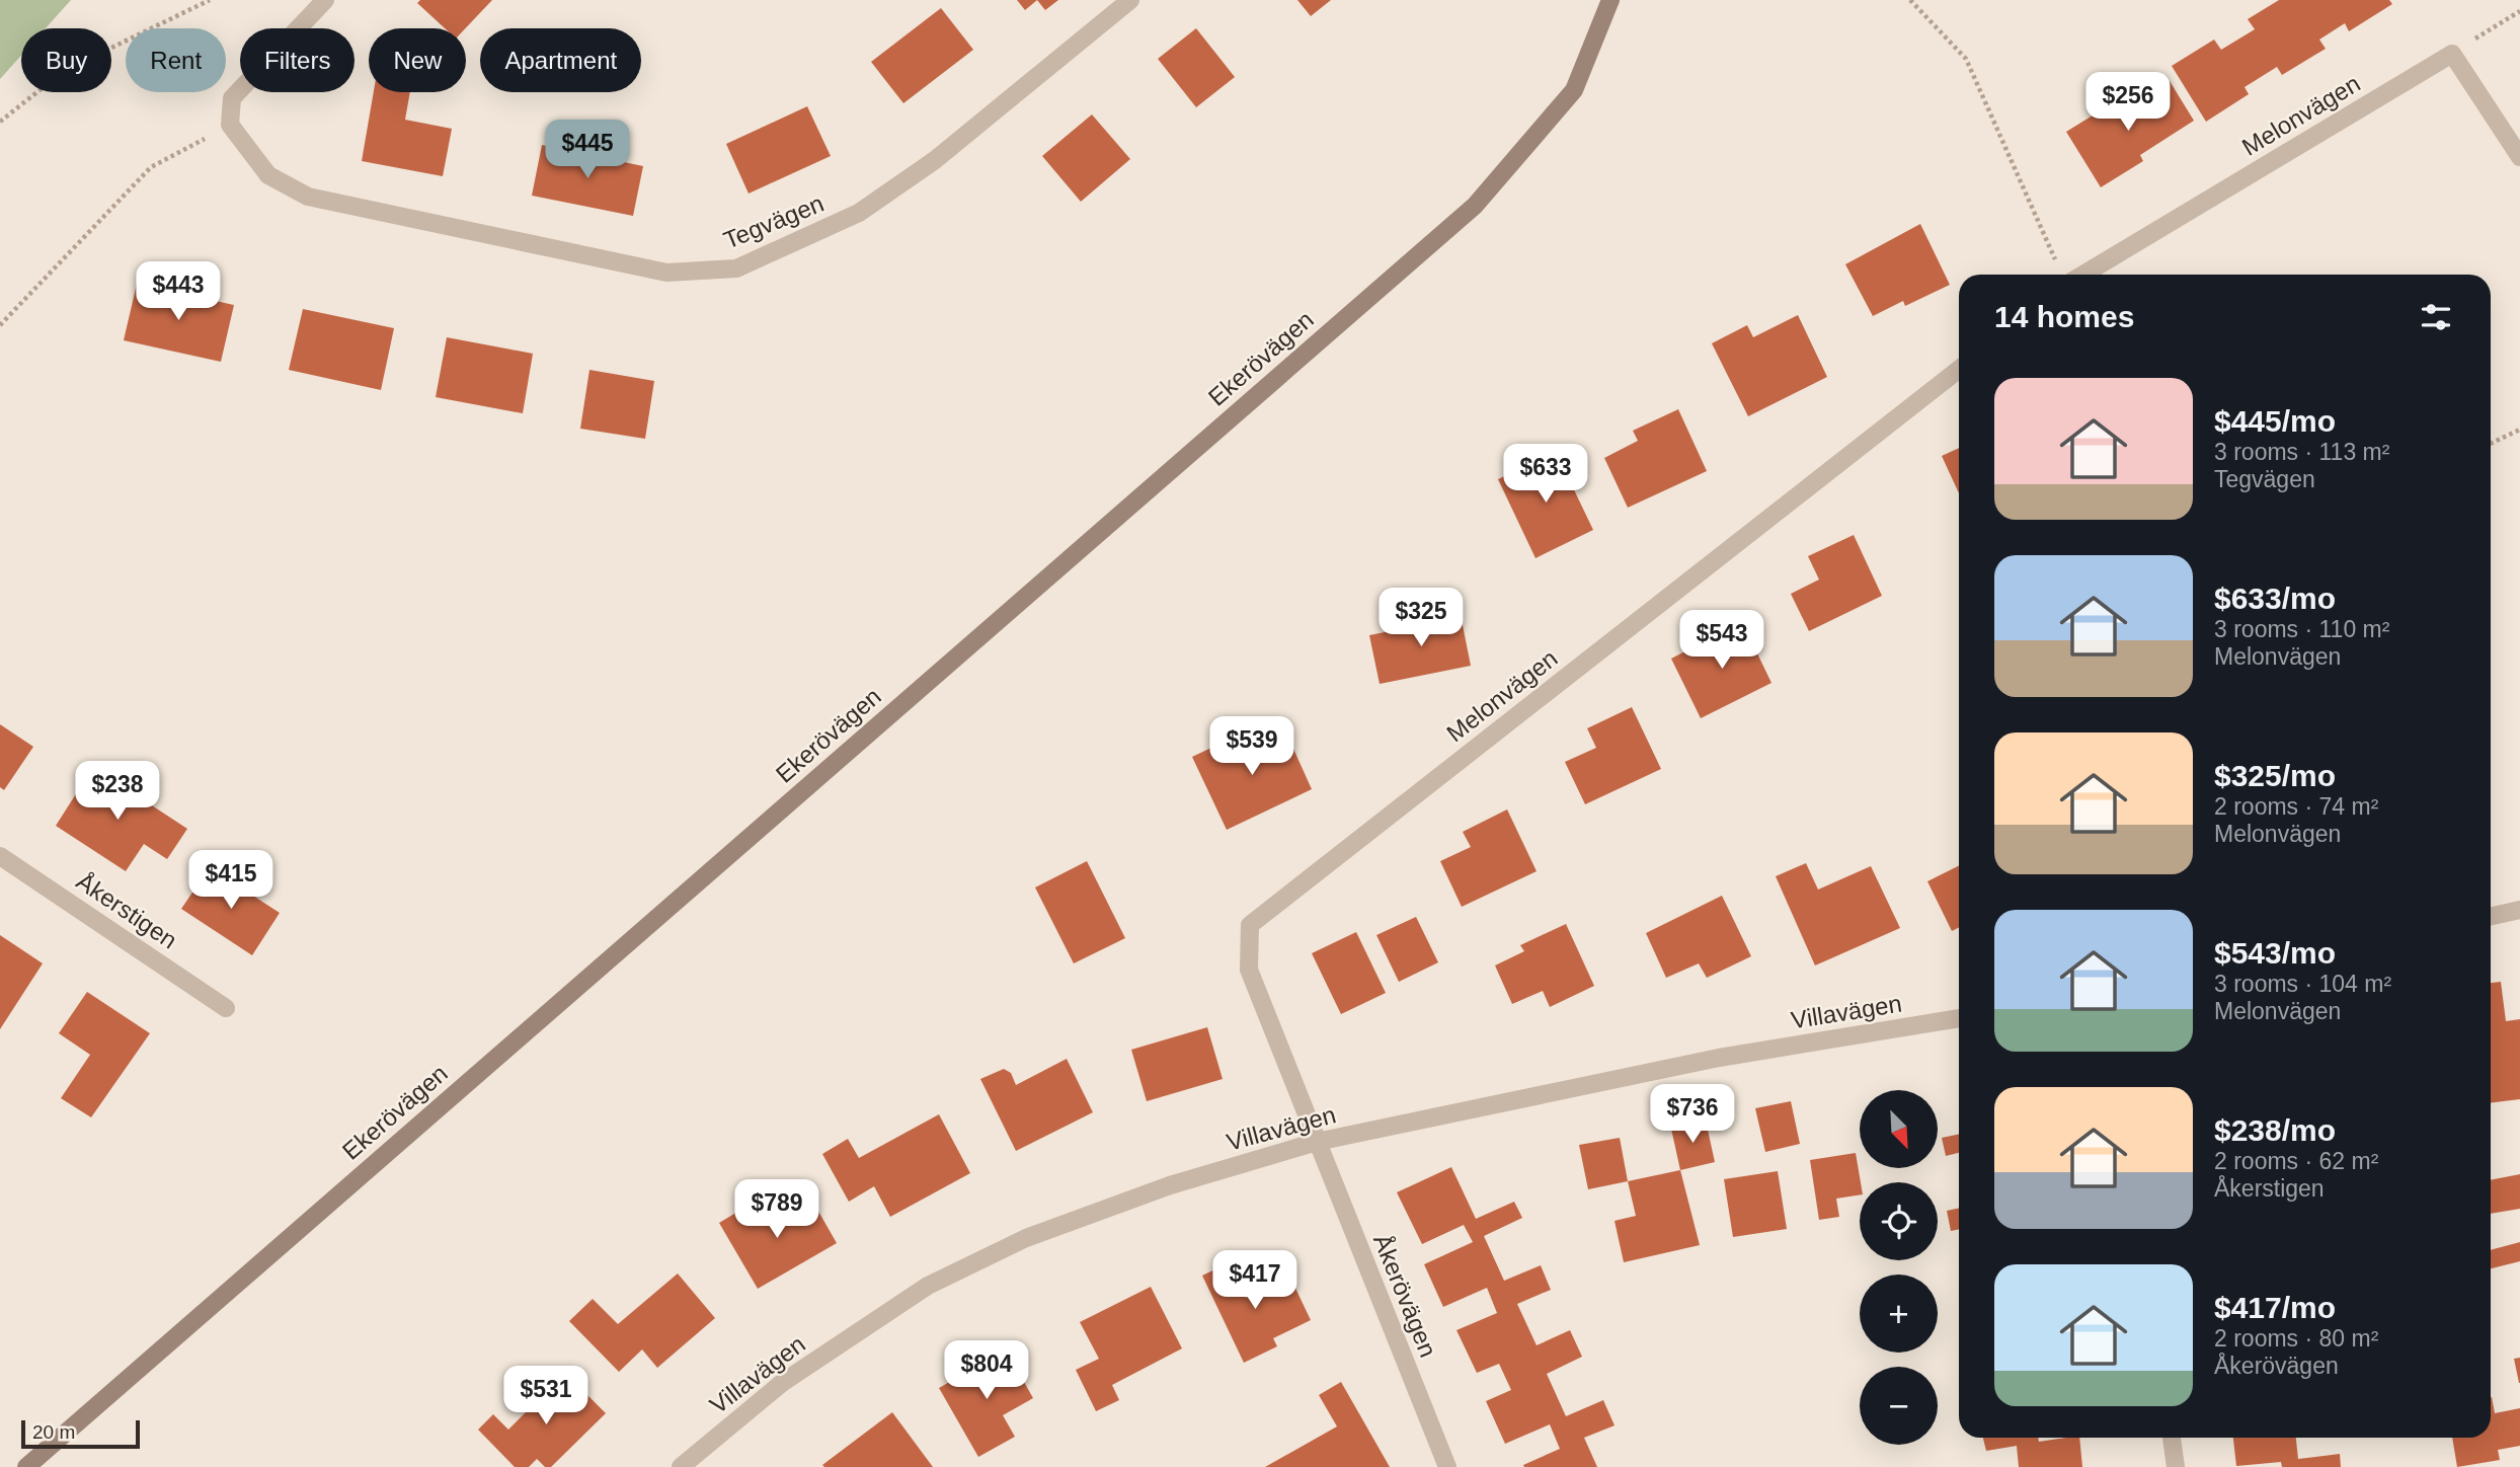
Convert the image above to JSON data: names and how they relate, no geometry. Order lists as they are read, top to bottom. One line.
{"streets":{"main road":["Ekerövägen"],"street":["Melonvägen","Tegvägen","Åkerstigen","Villavägen","Åkerövägen"]},"crossings":[["Melonvägen","Villavägen"],["Melonvägen","Åkerövägen"],["Villavägen","Åkerövägen"]],"scale_bar":"20 m","north":"bottom right","page":{"chip":["Buy","Rent","Filters","New","Apartment"],"price":["$256","$445","$443","$633","$325","$543","$539","$238","$415","$736","$789","$417","$804","$531"],"heading":"14 homes","list":[{"name":"$445/mo","note":"3 rooms · 113 m² · Tegvägen"},{"name":"$633/mo","note":"3 rooms · 110 m² · Melonvägen"},{"name":"$325/mo","note":"2 rooms · 74 m² · Melonvägen"},{"name":"$543/mo","note":"3 rooms · 104 m² · Melonvägen"},{"name":"$238/mo","note":"2 rooms · 62 m² · Åkerstigen"},{"name":"$417/mo","note":"2 rooms · 80 m² · Åkerövägen"}],"map_buttons":["+","−"],"scale":"20 m"}}
